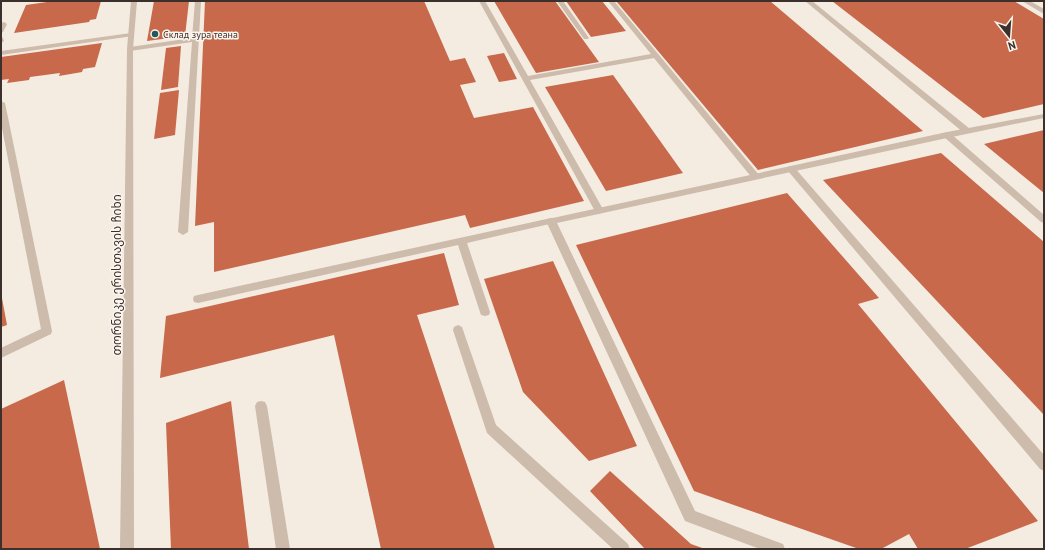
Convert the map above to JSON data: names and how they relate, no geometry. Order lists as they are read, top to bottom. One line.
{"streets":{"street":["თორნიკე ერისთავის ჩიხი"]},"places":["Склад зура теана"],"north":"bottom"}
